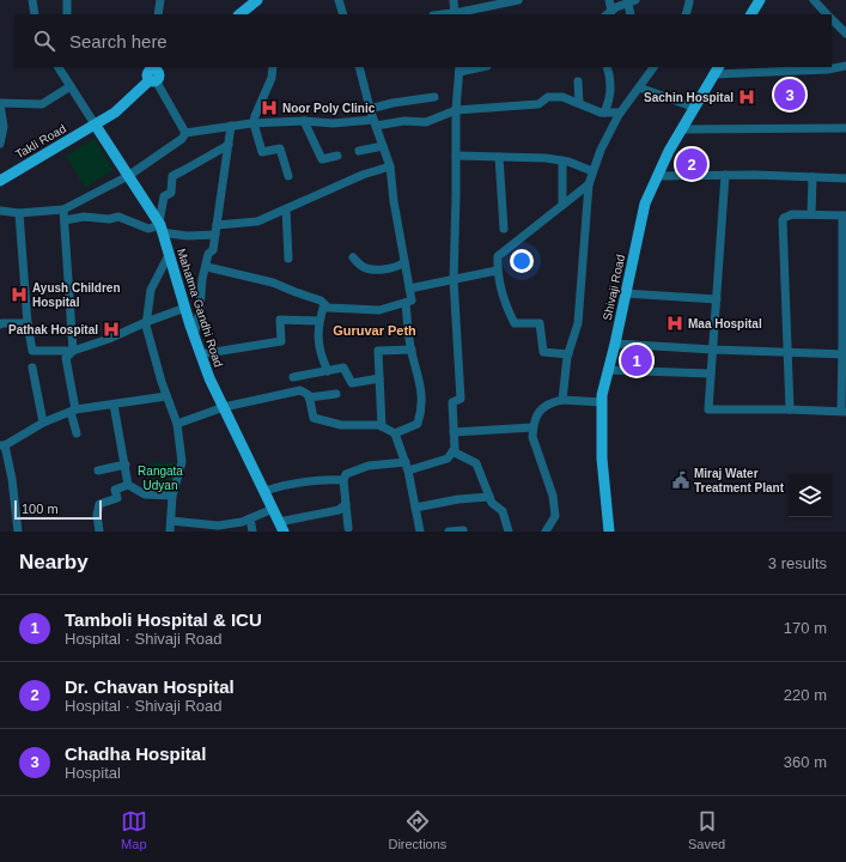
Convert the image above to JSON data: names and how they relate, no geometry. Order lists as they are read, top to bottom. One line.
{"streets":{"main road":["Takli Road","Shivaji Road","Mahatma Gandhi Road"]},"crossings":[["Takli Road","Mahatma Gandhi Road"]],"districts":["Guruvar Peth"],"parks":["Rangata Udyan"],"places":{"hospital":["Sachin Hospital","Noor Poly Clinic","Ayush Children Hospital","Maa Hospital","Pathak Hospital"],"public building":["Miraj Water Treatment Plant"]},"scale_bar":"100 m","page":{"search":"Search here","pins":["3","2","1"],"scale":"100 m","heading":["Nearby","3 results"],"list":[{"mark":"1","name":"Tamboli Hospital & ICU","note":"Hospital · Shivaji Road","value":"170 m"},{"mark":"2","name":"Dr. Chavan Hospital","note":"Hospital · Shivaji Road","value":"220 m"},{"mark":"3","name":"Chadha Hospital","note":"Hospital","value":"360 m"}],"nav":["Map","Directions","Saved"]}}
